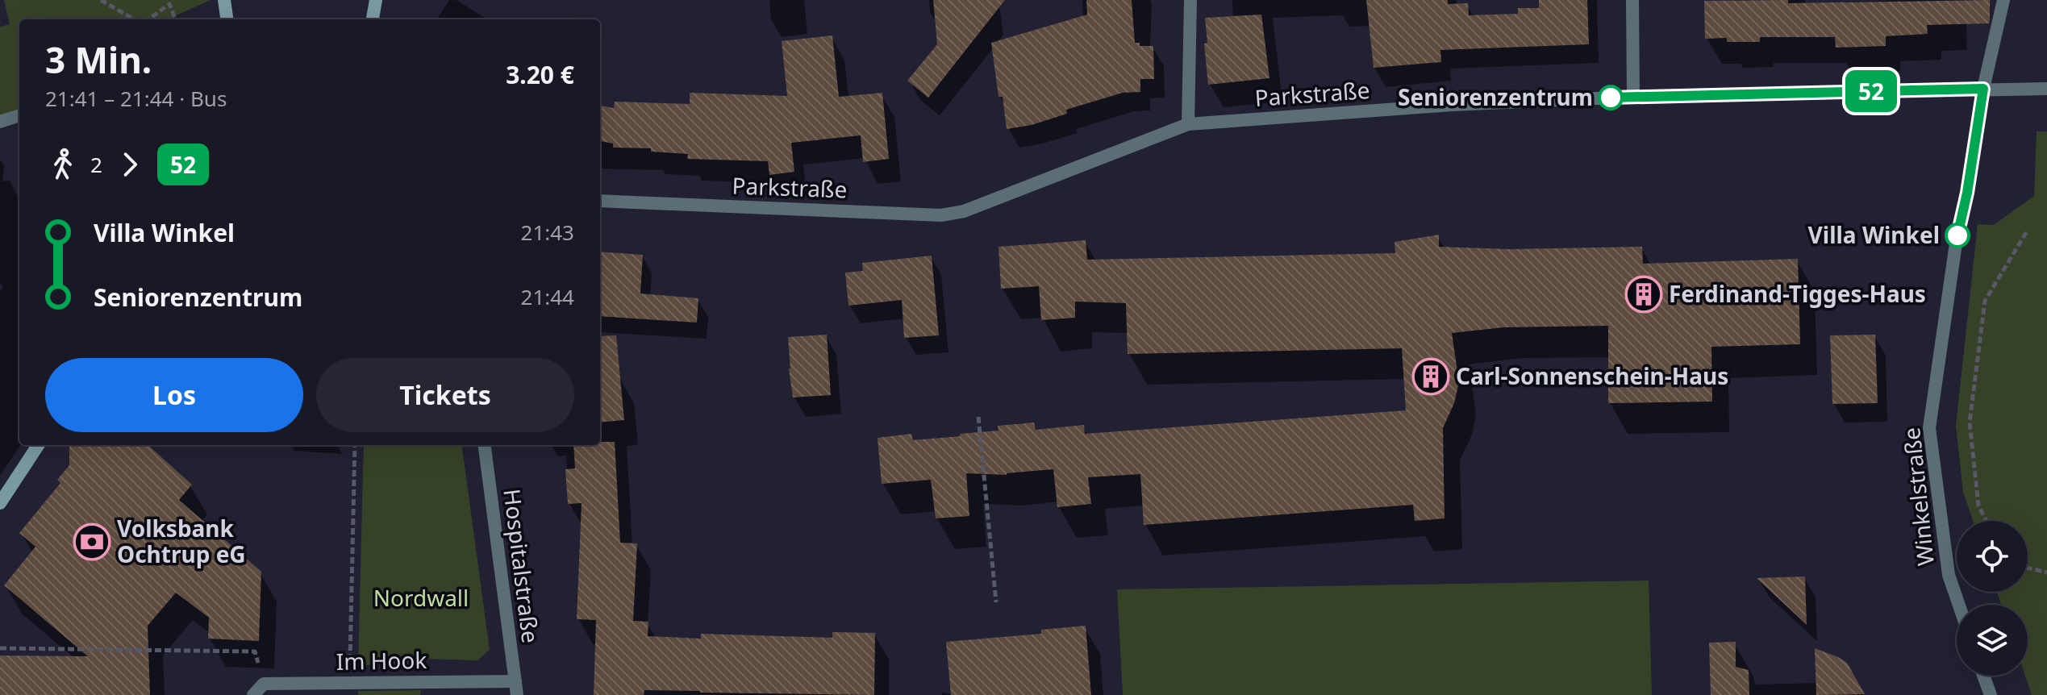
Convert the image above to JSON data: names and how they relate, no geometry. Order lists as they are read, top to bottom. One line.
{"streets":{"street":["Parkstraße","Winkelstraße","Hospitalstraße","Im Hook"]},"crossings":[["Parkstraße","Winkelstraße"],["Hospitalstraße","Im Hook"]],"parks":["Nordwall"],"places":{"other":["Seniorenzentrum","Villa Winkel"],"building":["Ferdinand-Tigges-Haus","Carl-Sonnenschein-Haus"],"bank":["Volksbank Ochtrup eG"]},"lines":["bus line 52"],"page":{"on_map":"52","heading":["3 Min.","21:41 – 21:44 · Bus","3.20 €"],"legs":["2","52"],"list":[{"name":"Villa Winkel","value":"21:43"},{"name":"Seniorenzentrum","value":"21:44"}],"buttons":["Los","Tickets"]}}
